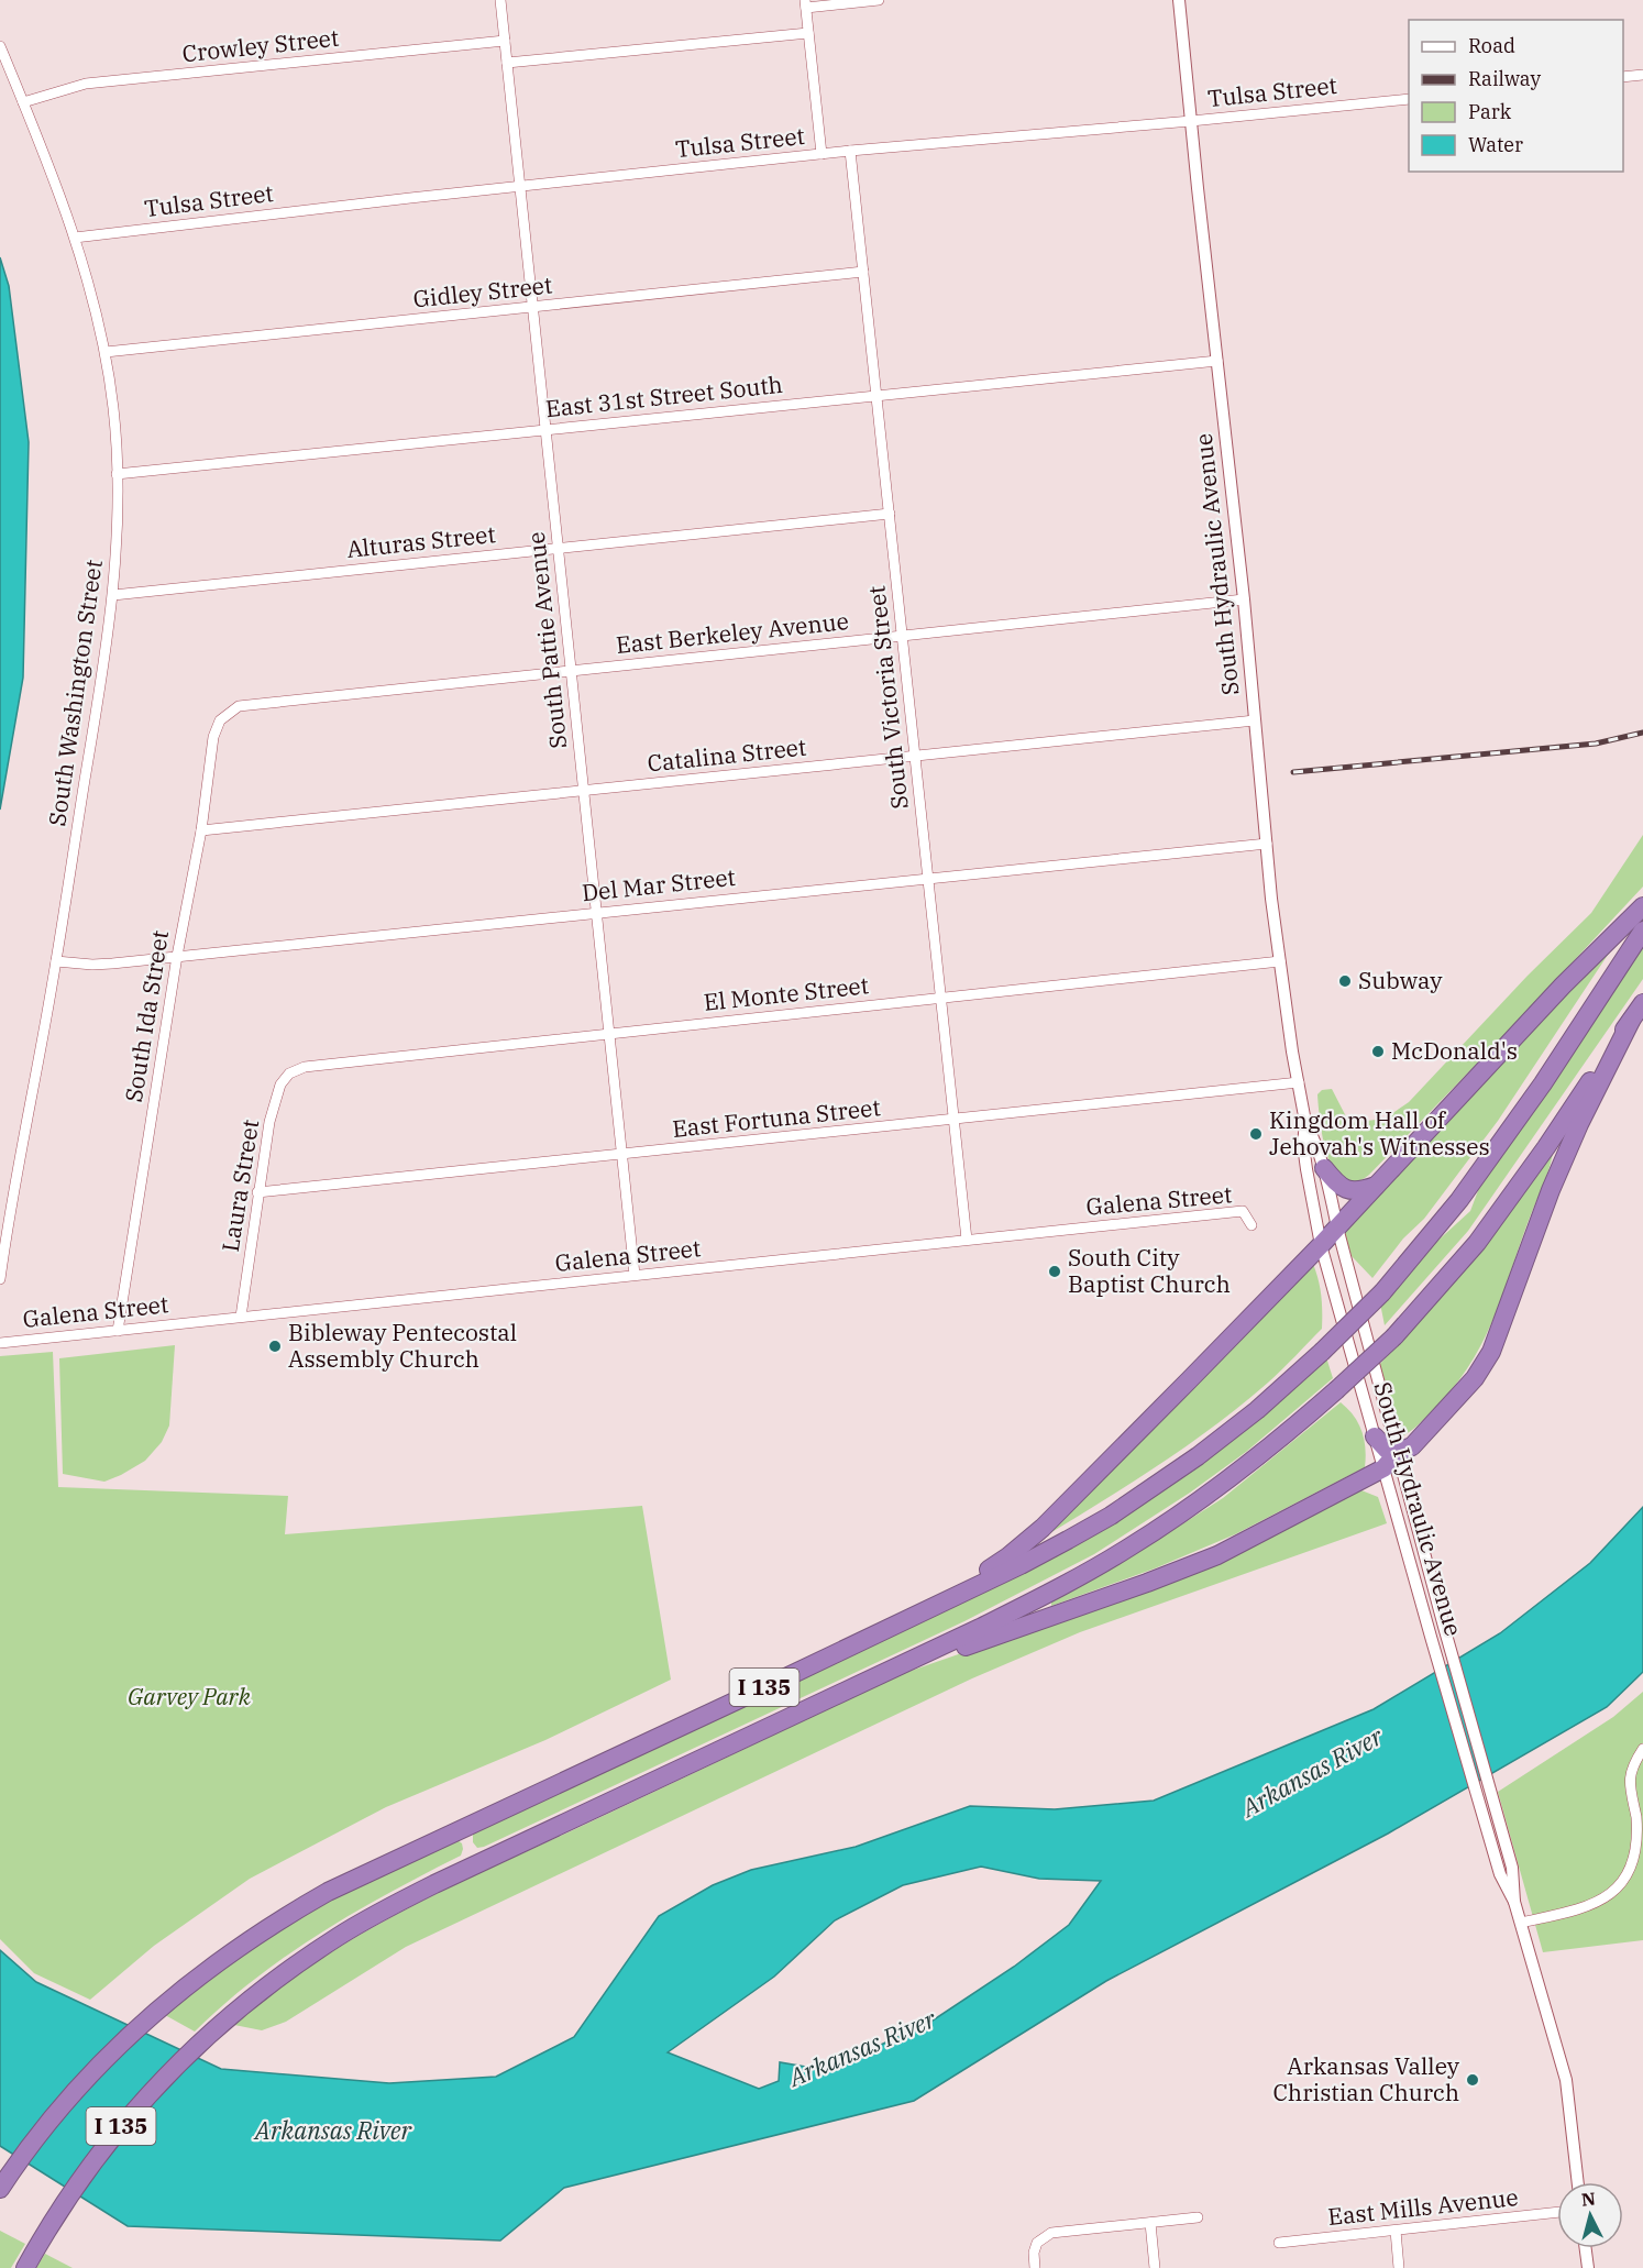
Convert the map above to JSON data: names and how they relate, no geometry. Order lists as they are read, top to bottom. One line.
{"streets":{"highway":["I 135"],"street":["Crowley Street","Tulsa Street","Gidley Street","East 31st Street South","Alturas Street","South Hydraulic Avenue","East Berkeley Avenue","South Pattie Avenue","South Washington Street","South Victoria Street","Catalina Street","Del Mar Street","El Monte Street","South Ida Street","East Fortuna Street","Laura Street","Galena Street","East Mills Avenue"]},"crossings":[["Crowley Street","South Pattie Avenue"],["Crowley Street","South Washington Street"],["Tulsa Street","South Hydraulic Avenue"],["Tulsa Street","South Pattie Avenue"],["Tulsa Street","South Washington Street"],["Tulsa Street","South Victoria Street"],["Gidley Street","South Pattie Avenue"],["Gidley Street","South Washington Street"],["Gidley Street","South Victoria Street"],["East 31st Street South","South Hydraulic Avenue"],["East 31st Street South","South Pattie Avenue"],["East 31st Street South","South Washington Street"],["East 31st Street South","South Victoria Street"],["Alturas Street","South Pattie Avenue"],["Alturas Street","South Washington Street"],["Alturas Street","South Victoria Street"],["South Hydraulic Avenue","East Berkeley Avenue"],["South Hydraulic Avenue","Catalina Street"],["South Hydraulic Avenue","Del Mar Street"],["South Hydraulic Avenue","El Monte Street"],["South Hydraulic Avenue","East Fortuna Street"],["East Berkeley Avenue","South Pattie Avenue"],["East Berkeley Avenue","South Victoria Street"],["East Berkeley Avenue","South Ida Street"],["South Pattie Avenue","Catalina Street"],["South Pattie Avenue","Del Mar Street"],["South Pattie Avenue","El Monte Street"],["South Pattie Avenue","East Fortuna Street"],["South Pattie Avenue","Galena Street"],["South Washington Street","Del Mar Street"],["South Victoria Street","Catalina Street"],["South Victoria Street","Del Mar Street"],["South Victoria Street","El Monte Street"],["South Victoria Street","East Fortuna Street"],["South Victoria Street","Galena Street"],["Catalina Street","South Ida Street"],["Del Mar Street","South Ida Street"],["El Monte Street","Laura Street"],["South Ida Street","Galena Street"],["East Fortuna Street","Laura Street"],["Laura Street","Galena Street"]],"water":["Arkansas River"],"parks":["Garvey Park"],"places":["Subway","McDonald's","Kingdom Hall of Jehovah's Witnesses","South City Baptist Church","Bibleway Pentecostal Assembly Church","Arkansas Valley Christian Church"],"legend":["Road","Railway","Park","Water"],"north":"top"}
